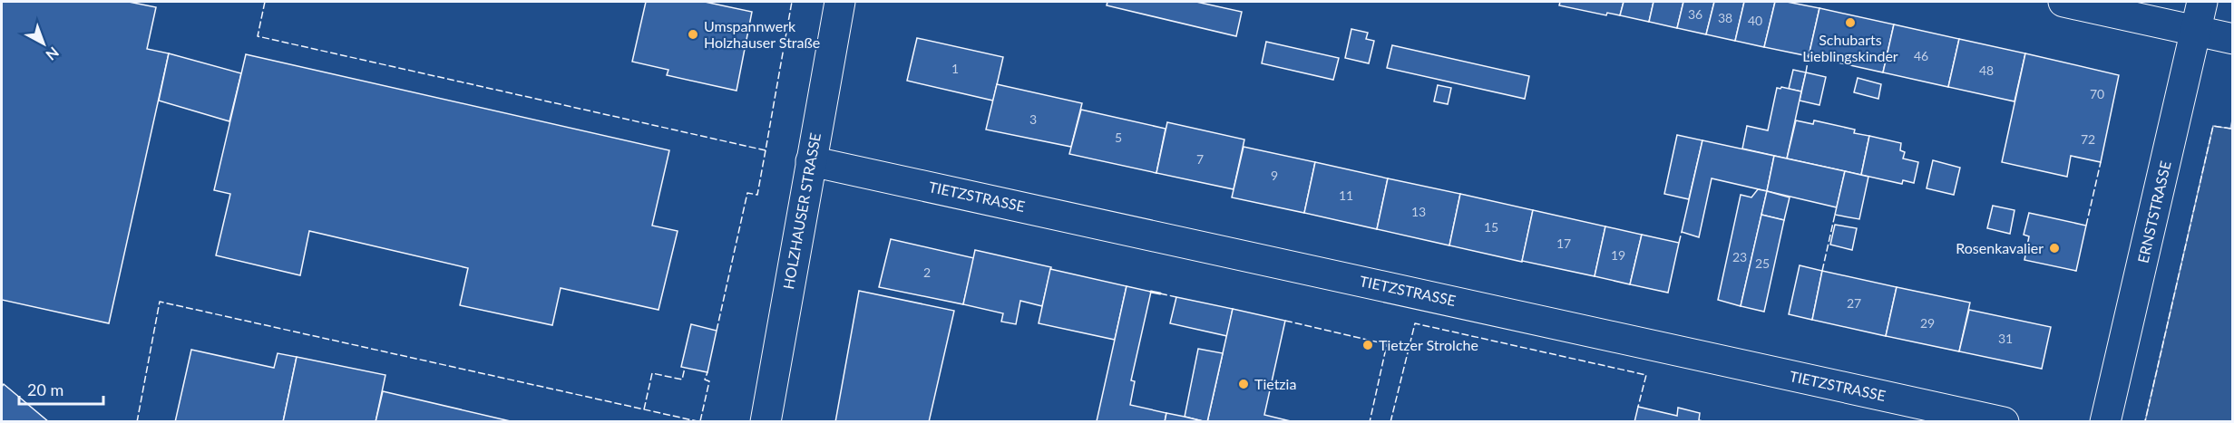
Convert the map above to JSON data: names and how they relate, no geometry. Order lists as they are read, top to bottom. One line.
{"streets":{"street":["TIETZSTRASSE","HOLZHAUSER STRASSE","ERNSTSTRASSE"]},"crossings":[["TIETZSTRASSE","HOLZHAUSER STRASSE"]],"places":["Schubarts Lieblingskinder","Umspannwerk Holzhauser Straße","Rosenkavalier","Tietzer Strolche","Tietzia"],"house_numbers":["36","38","40","46","1","48","70","3","5","72","7","9","11","13","15","17","19","23","25","2","27","29","31"],"scale_bar":"20 m","north":"bottom right"}
